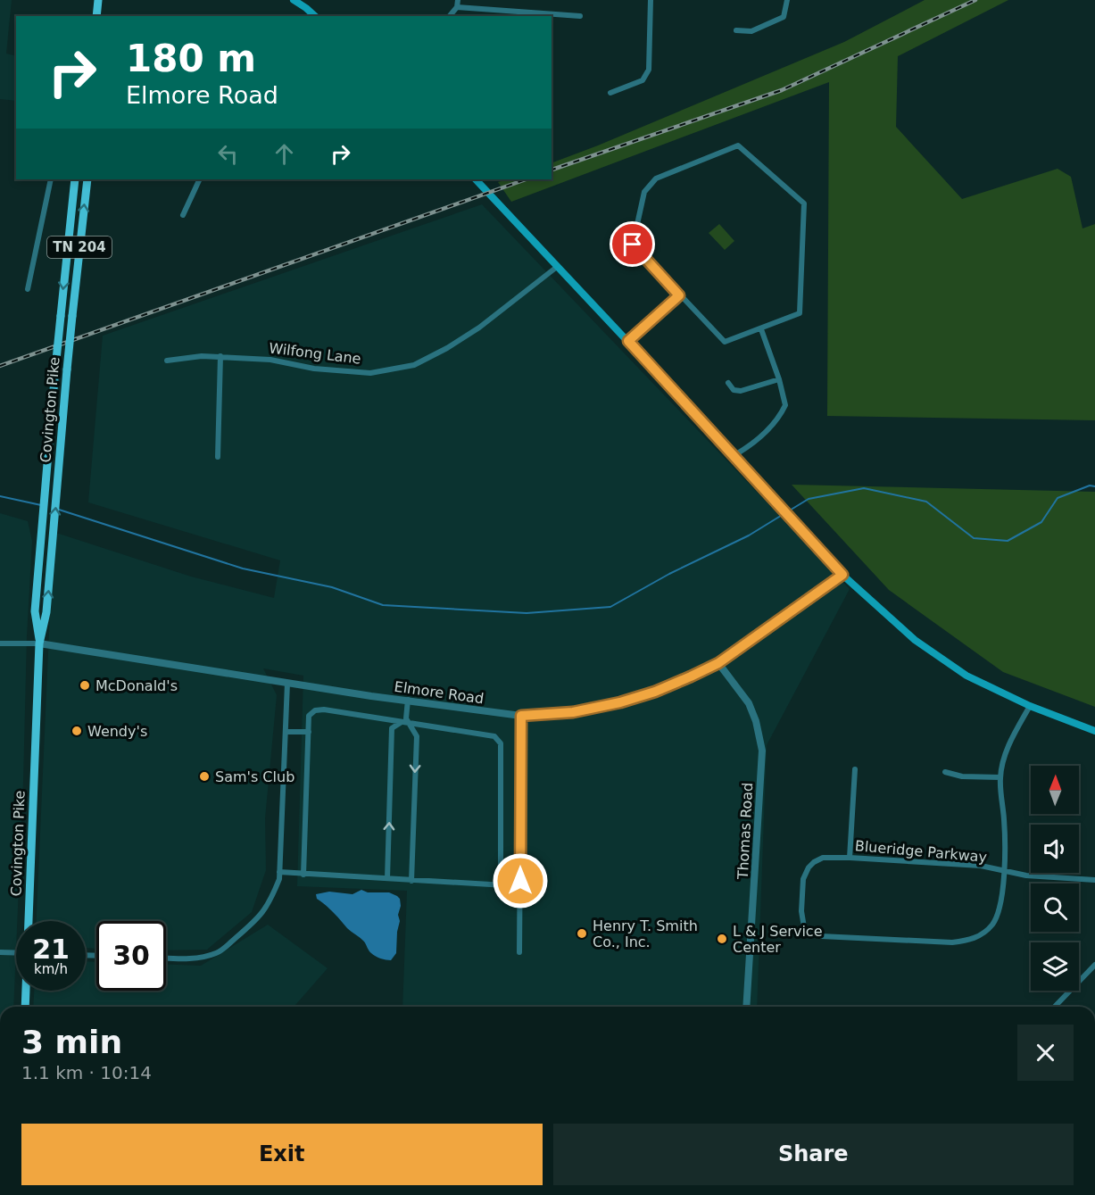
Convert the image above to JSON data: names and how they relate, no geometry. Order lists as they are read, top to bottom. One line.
{"streets":{"main road":["TN 204","Covington Pike"],"street":["Wilfong Lane","Elmore Road","Thomas Road","Blueridge Parkway"]},"crossings":[["Covington Pike","Elmore Road"],["Elmore Road","Thomas Road"]],"places":["McDonald's","Wendy's","Sam's Club","Henry T. Smith Co., Inc.","L & J Service Center"],"north":"top","page":{"turn":["180 m","Elmore Road"],"speed":"21 km/h","limit":"30","heading":["3 min","1.1 km · 10:14"],"buttons":["Exit","Share"]}}
